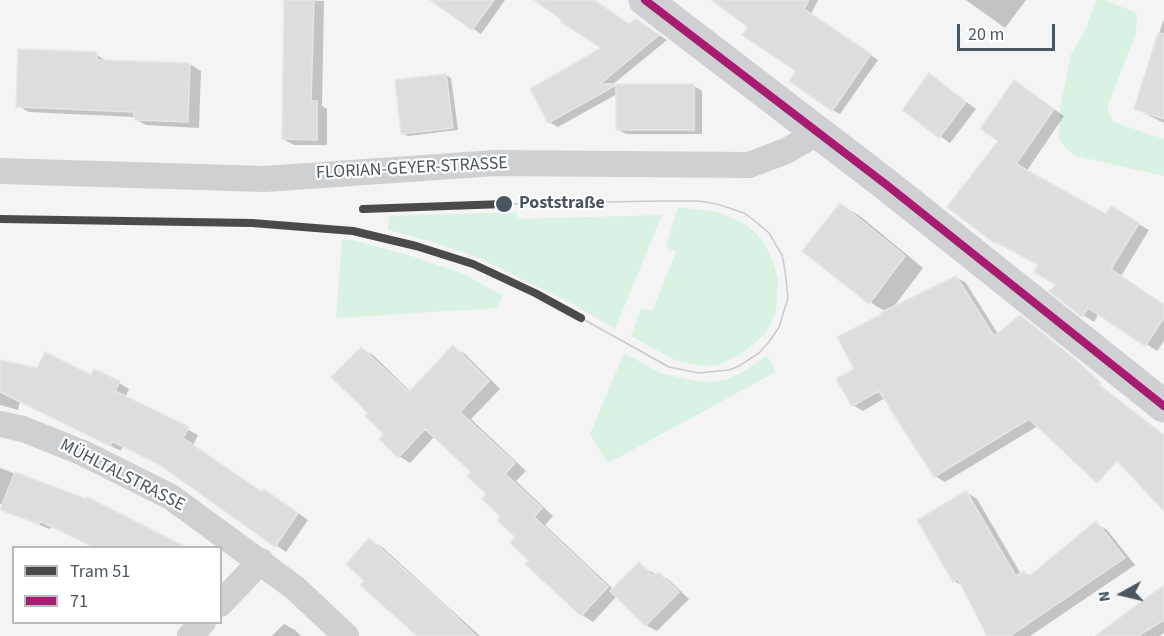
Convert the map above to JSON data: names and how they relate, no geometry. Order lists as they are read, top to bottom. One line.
{"streets":{"street":["FLORIAN-GEYER-STRASSE","MÜHLTALSTRASSE"]},"places":["Poststraße"],"lines":["transit line 71","tram line 51"],"legend":["Tram 51","71"],"scale_bar":"20 m","north":"left"}
